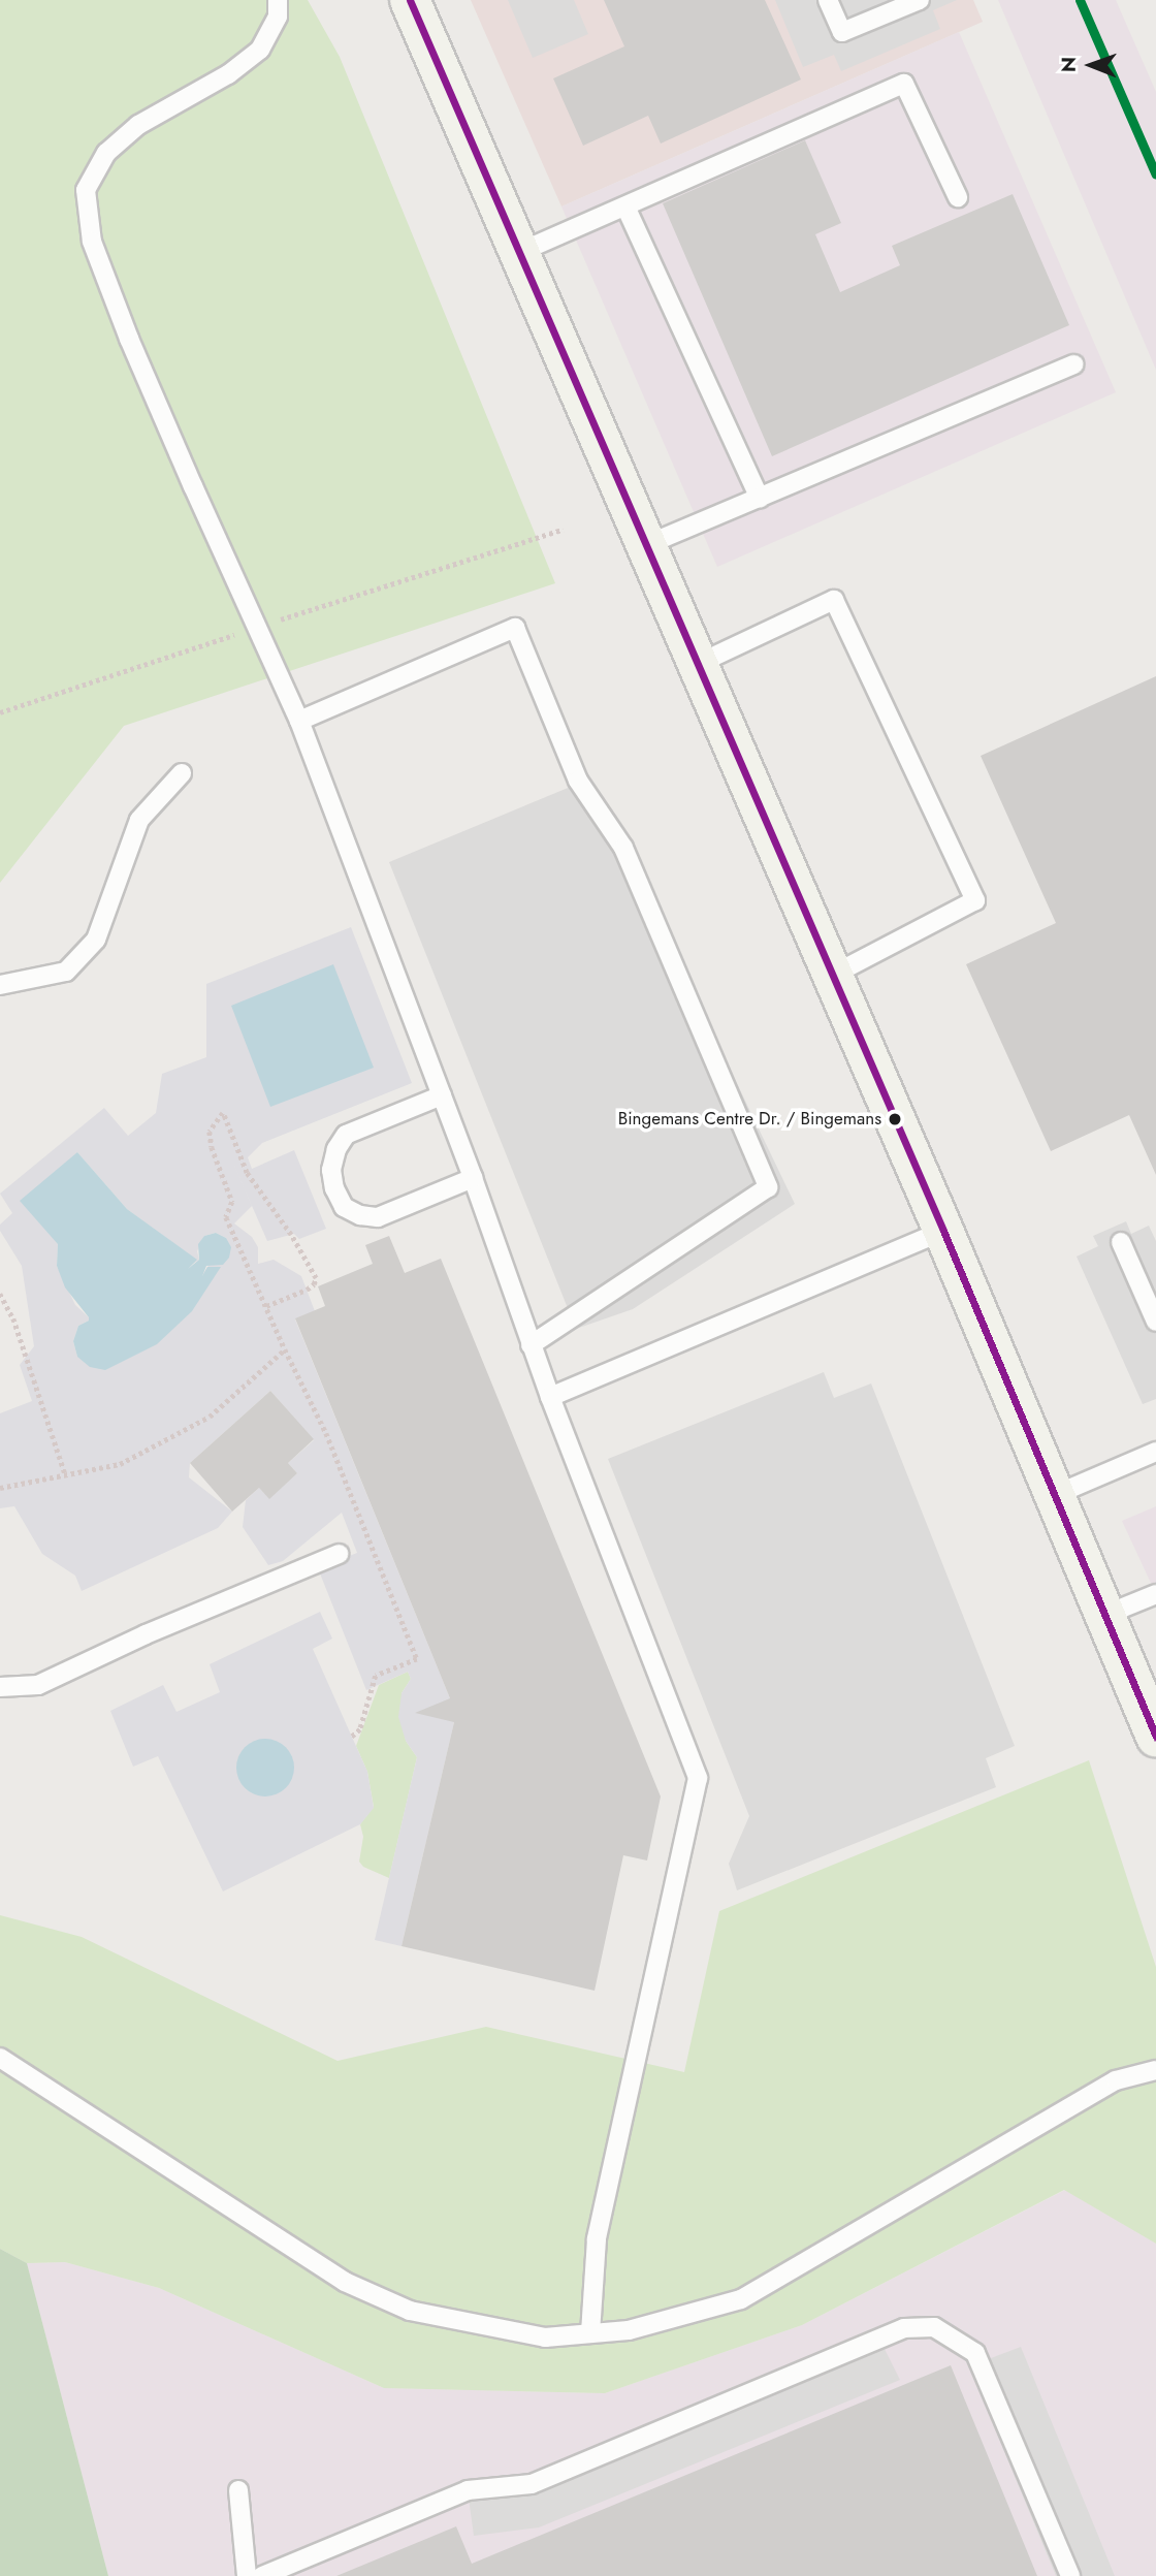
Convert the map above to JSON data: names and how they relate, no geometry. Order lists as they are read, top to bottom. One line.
{"places":["Bingemans Centre Dr. / Bingemans"],"north":"left"}
